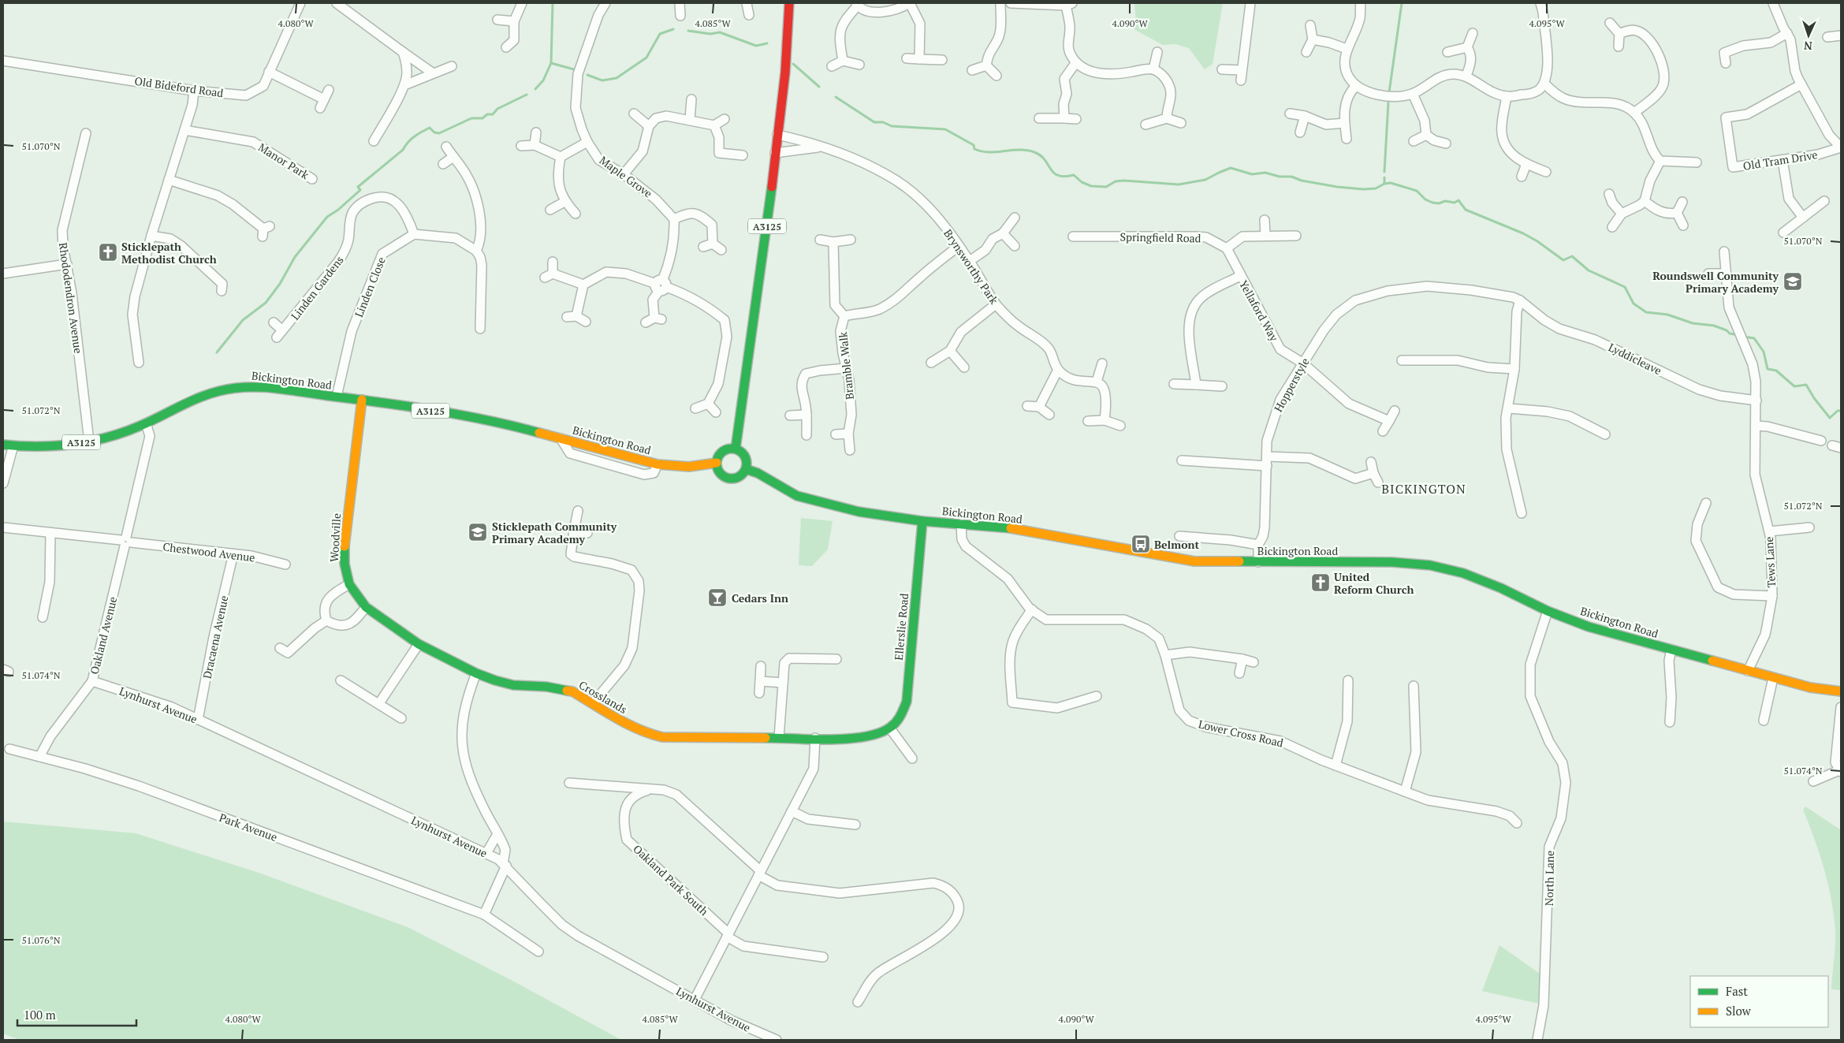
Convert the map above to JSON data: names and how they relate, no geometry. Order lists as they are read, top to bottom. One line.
{"streets":{"main road":["A3125","Bickington Road","Woodville","Ellerslie Road","Crosslands"],"street":["Old Bideford Road","Old Tram Drive","Manor Park","Maple Grove","Springfield Road","Brynsworthy Park","Linden Close","Linden Gardens","Rhododendron Avenue","Yellaford Way","Lyddicleave","Bramble Walk","Hopperstyle","Chestwood Avenue","Tews Lane","Oakland Avenue","Dracaena Avenue","Lynhurst Avenue","Lower Cross Road","Park Avenue","North Lane","Oakland Park South"]},"crossings":[["A3125","Brynsworthy Park"],["A3125","Bickington Road"],["Springfield Road","Yellaford Way"],["Brynsworthy Park","Bramble Walk"],["Linden Close","Linden Gardens"],["Linden Close","Bickington Road"],["Rhododendron Avenue","Bickington Road"],["Yellaford Way","Hopperstyle"],["Lyddicleave","Hopperstyle"],["Lyddicleave","Tews Lane"],["Bickington Road","Hopperstyle"],["Bickington Road","Woodville"],["Bickington Road","Tews Lane"],["Bickington Road","Ellerslie Road"],["Bickington Road","Oakland Avenue"],["Bickington Road","Lower Cross Road"],["Bickington Road","North Lane"],["Woodville","Crosslands"],["Chestwood Avenue","Oakland Avenue"],["Chestwood Avenue","Dracaena Avenue"],["Ellerslie Road","Crosslands"],["Oakland Avenue","Lynhurst Avenue"],["Oakland Avenue","Park Avenue"],["Dracaena Avenue","Lynhurst Avenue"]],"districts":["BICKINGTON"],"places":{"church":["Sticklepath Methodist Church","United Reform Church"],"school or university":["Roundswell Community Primary Academy","Sticklepath Community Primary Academy"],"bus stop":["Belmont"],"bar":["Cedars Inn"]},"legend":["Fast","Slow"],"scale_bar":"100 m","north":"bottom","coordinates":["4.080°W","4.085°W","4.090°W","4.095°W","51.070°N","51.072°N","51.074°N","51.076°N"]}
